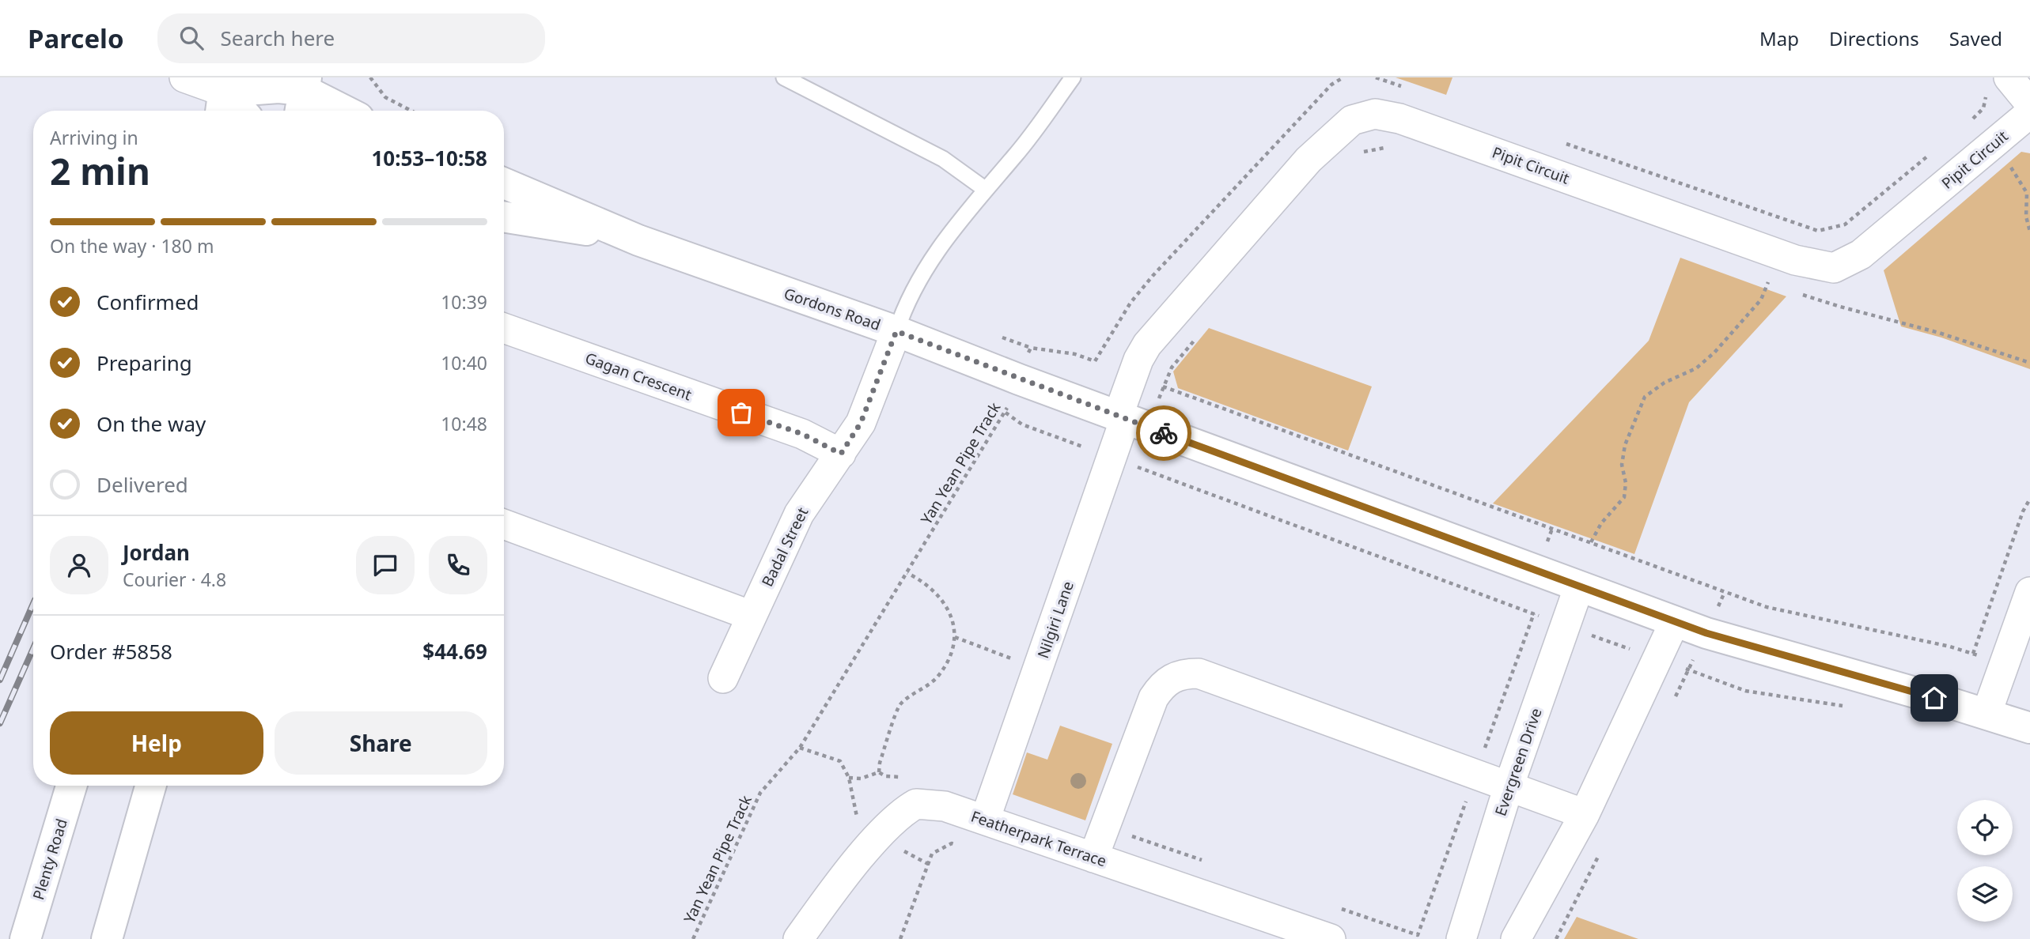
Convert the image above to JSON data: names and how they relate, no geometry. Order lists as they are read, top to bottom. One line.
{"streets":{"main road":["Gordons Road","Plenty Road"],"street":["Pipit Circuit","Gagan Crescent","Badal Street","Nilgiri Lane","Evergreen Drive","Featherpark Terrace"],"path":["Yan Yean Pipe Track"]},"crossings":[["Pipit Circuit","Gordons Road"],["Pipit Circuit","Nilgiri Lane"],["Gordons Road","Yan Yean Pipe Track"],["Gordons Road","Badal Street"],["Gordons Road","Nilgiri Lane"],["Gordons Road","Evergreen Drive"],["Gagan Crescent","Badal Street"],["Nilgiri Lane","Featherpark Terrace"]],"page":{"header":"Parcelo","search":"Search here","nav":["Map","Directions","Saved"],"heading":["2 min","Arriving in","10:53–10:58"],"panel":["Jordan","Courier · 4.8","Order #5858","$44.69"],"bar":"On the way · 180 m","list":[["Confirmed","10:39"],["Preparing","10:40"],["On the way","10:48"],"Delivered"],"buttons":["Help","Share"]}}
